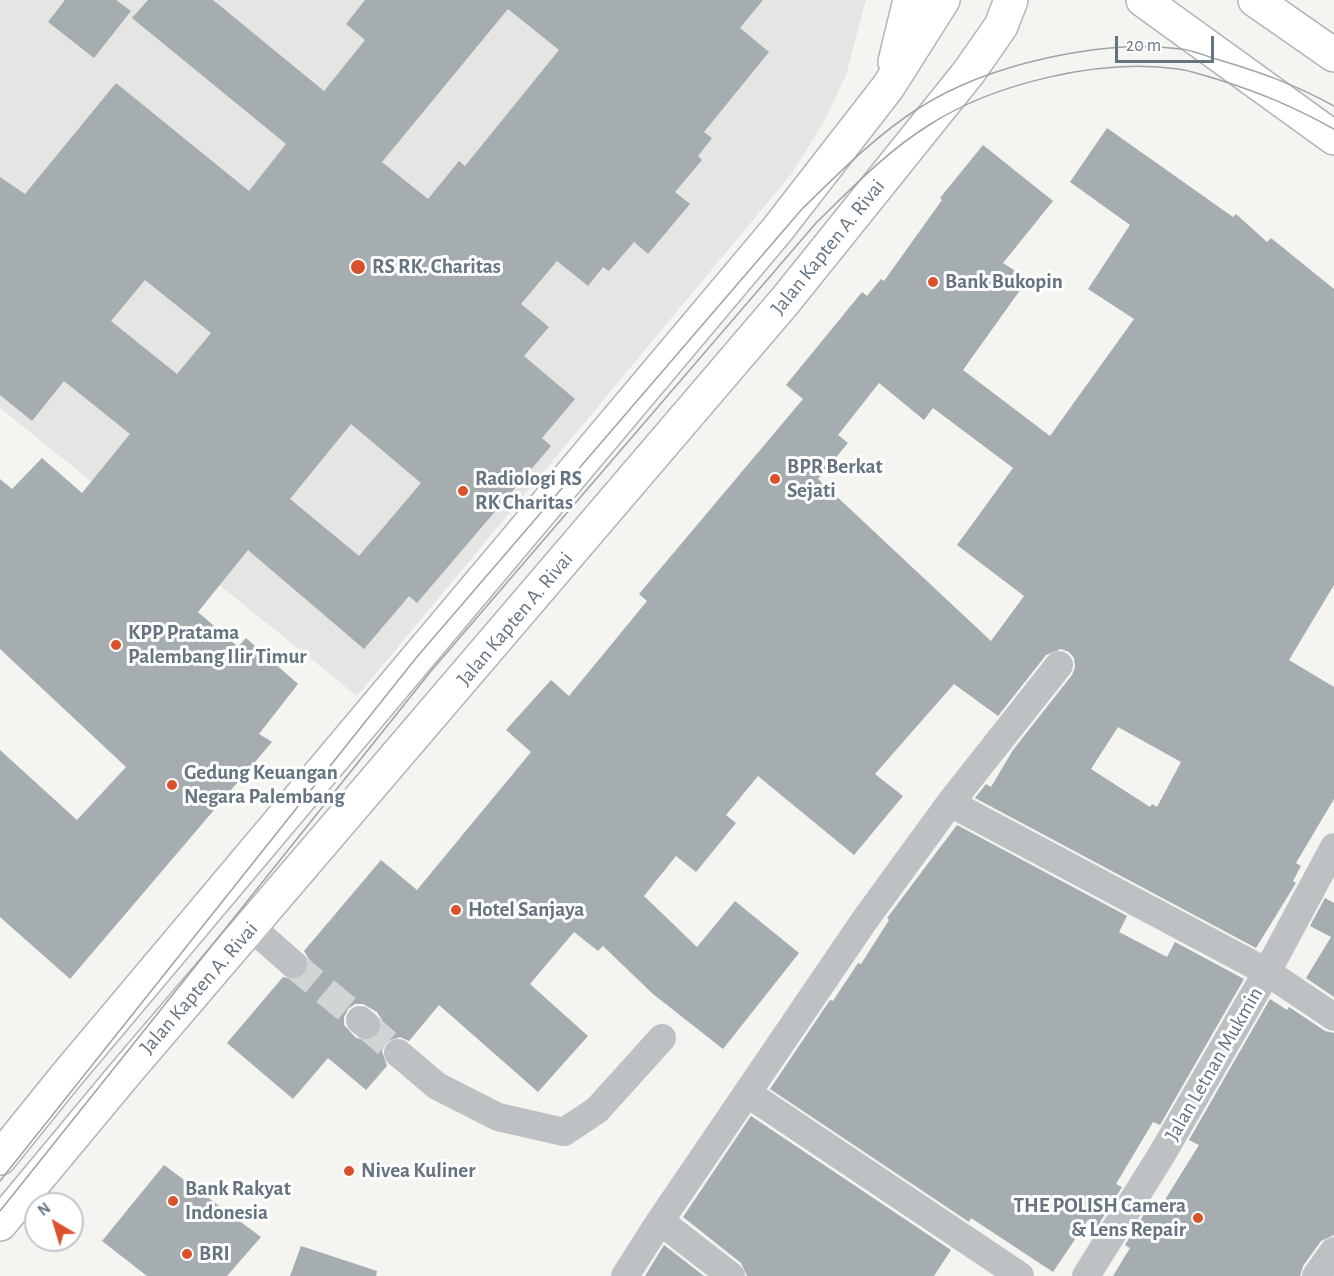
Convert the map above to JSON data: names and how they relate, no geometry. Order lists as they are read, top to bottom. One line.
{"streets":{"main road":["Jalan Kapten A. Rivai"],"street":["Jalan Letnan Mukmin"]},"places":["RS RK. Charitas","Bank Bukopin","BPR Berkat Sejati","Radiologi RS RK Charitas","KPP Pratama Palembang Ilir Timur","Gedung Keuangan Negara Palembang","Hotel Sanjaya","Nivea Kuliner","Bank Rakyat Indonesia","THE POLISH Camera & Lens Repair","BRI"],"scale_bar":"20 m","north":"top left"}
